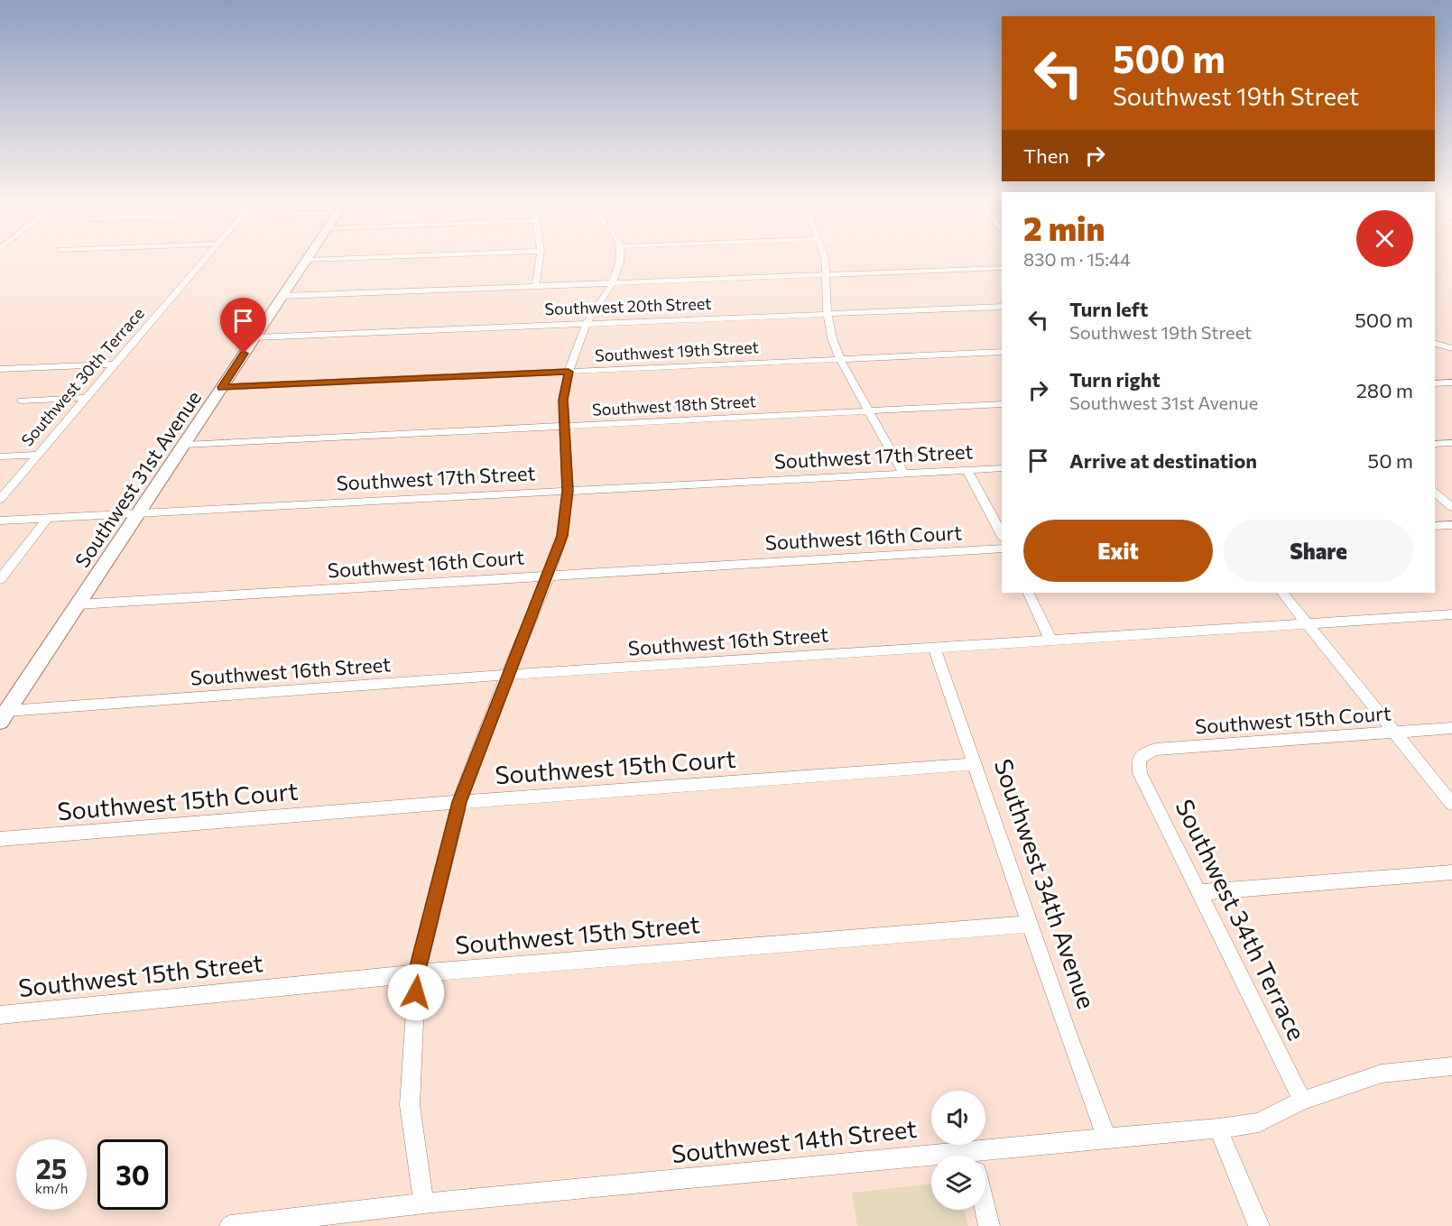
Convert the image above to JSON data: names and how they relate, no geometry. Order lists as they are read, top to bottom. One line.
{"streets":{"street":["Southwest 20th Street","Southwest 19th Street","Southwest 30th Terrace","Southwest 18th Street","Southwest 17th Street","Southwest 31st Avenue","Southwest 16th Court","Southwest 16th Street","Southwest 15th Court","Southwest 34th Avenue","Southwest 34th Terrace","Southwest 15th Street","Southwest 14th Street"]},"crossings":[["Southwest 20th Street","Southwest 31st Avenue"],["Southwest 19th Street","Southwest 31st Avenue"],["Southwest 18th Street","Southwest 31st Avenue"],["Southwest 17th Street","Southwest 31st Avenue"],["Southwest 31st Avenue","Southwest 16th Court"],["Southwest 31st Avenue","Southwest 16th Street"],["Southwest 16th Street","Southwest 34th Avenue"],["Southwest 15th Court","Southwest 34th Avenue"],["Southwest 15th Court","Southwest 34th Terrace"],["Southwest 34th Avenue","Southwest 15th Street"],["Southwest 34th Avenue","Southwest 14th Street"],["Southwest 34th Terrace","Southwest 14th Street"]],"page":{"turn":["500 m","Southwest 19th Street"],"then":"Then","heading":["2 min","830 m · 15:44"],"list":[{"name":"Turn left","note":"Southwest 19th Street","value":"500 m"},{"name":"Turn right","note":"Southwest 31st Avenue","value":"280 m"},{"name":"Arrive at destination","value":"50 m"}],"buttons":["Exit","Share"],"speed":"25 km/h","limit":"30"}}
